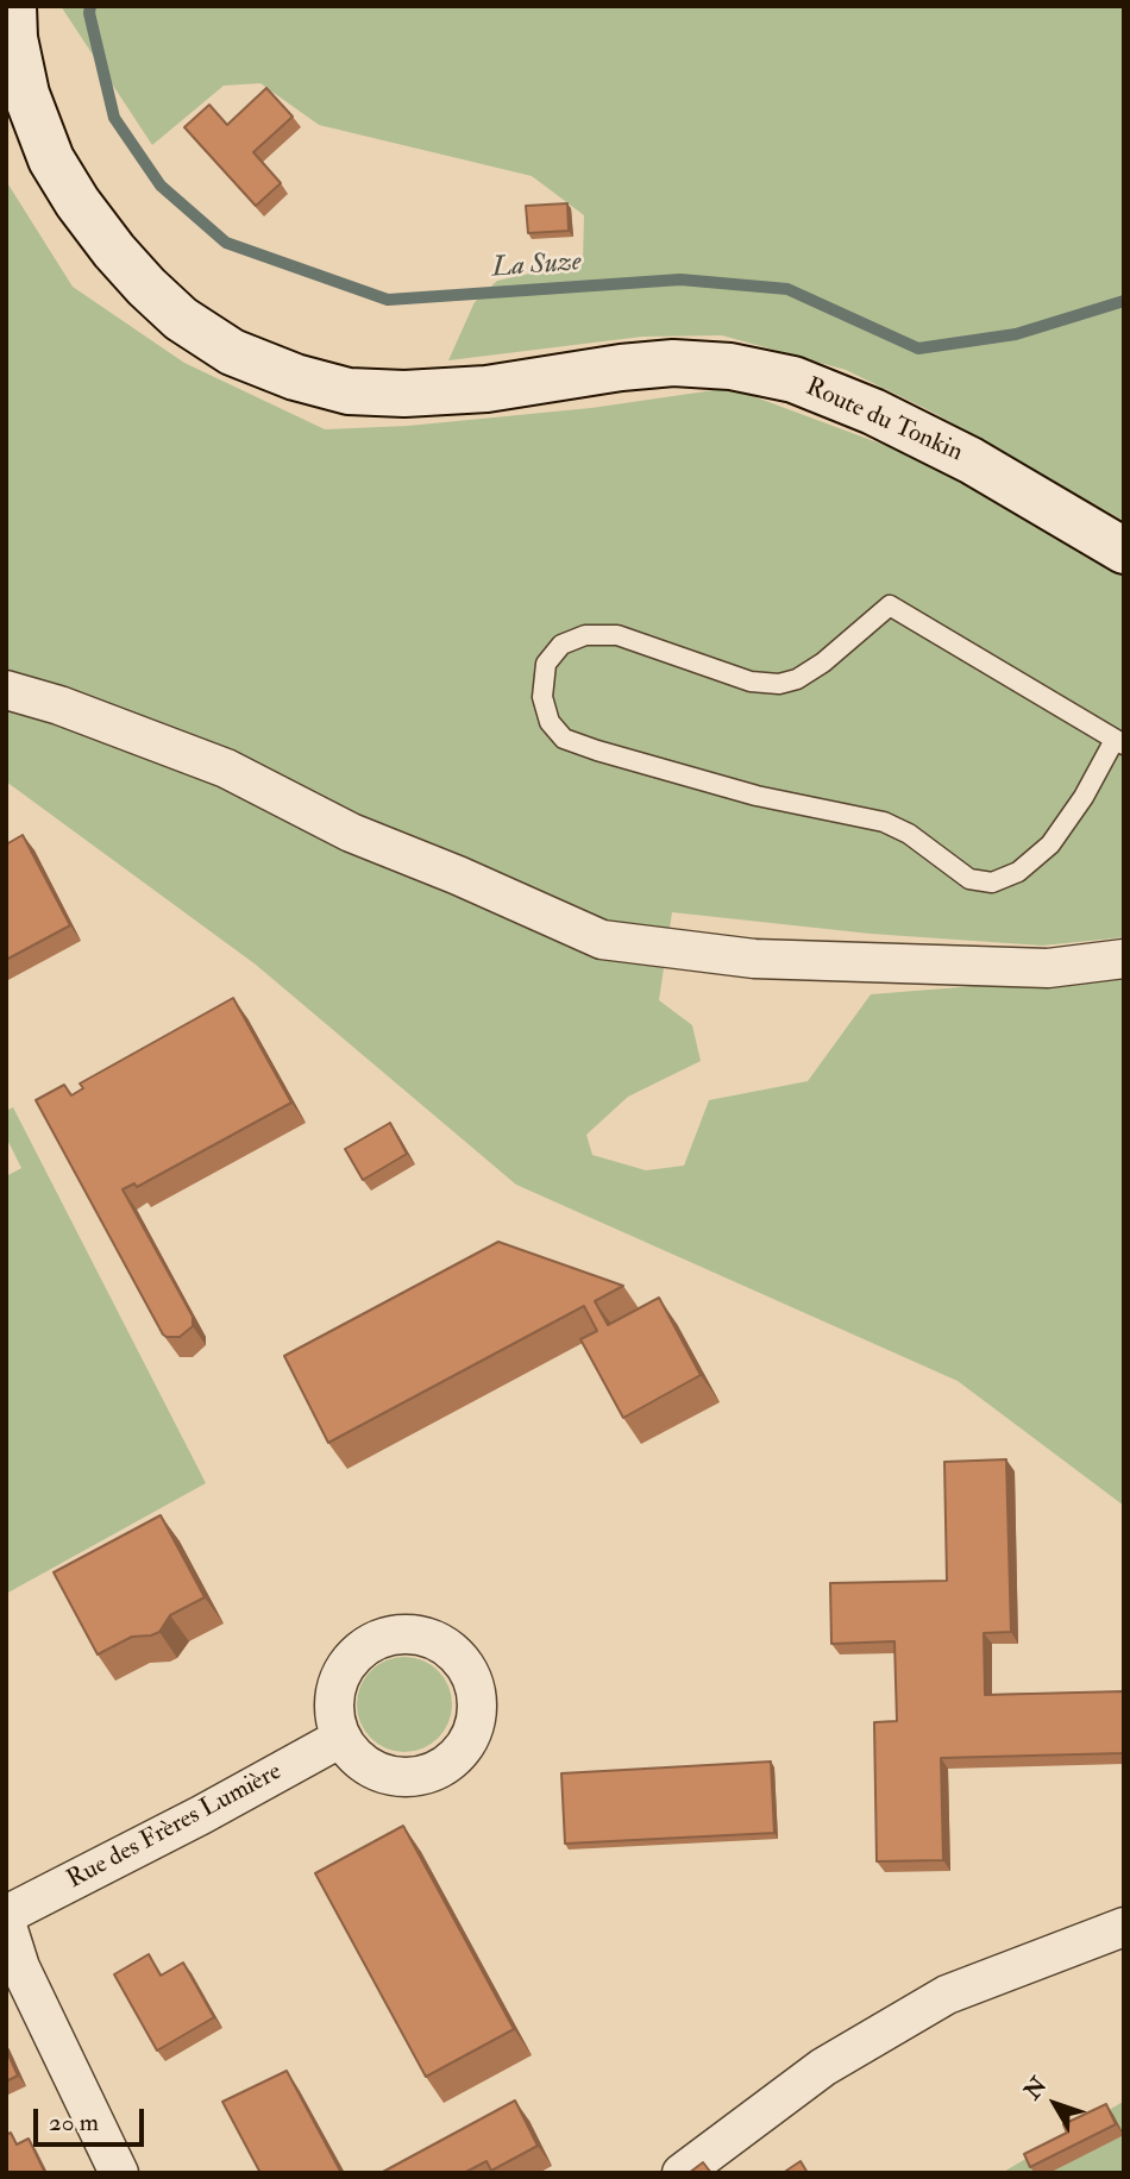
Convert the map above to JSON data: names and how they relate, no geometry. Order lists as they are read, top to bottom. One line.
{"streets":{"street":["Route du Tonkin","Rue des Frères Lumière"]},"water":["La Suze"],"scale_bar":"20 m","north":"top left"}
